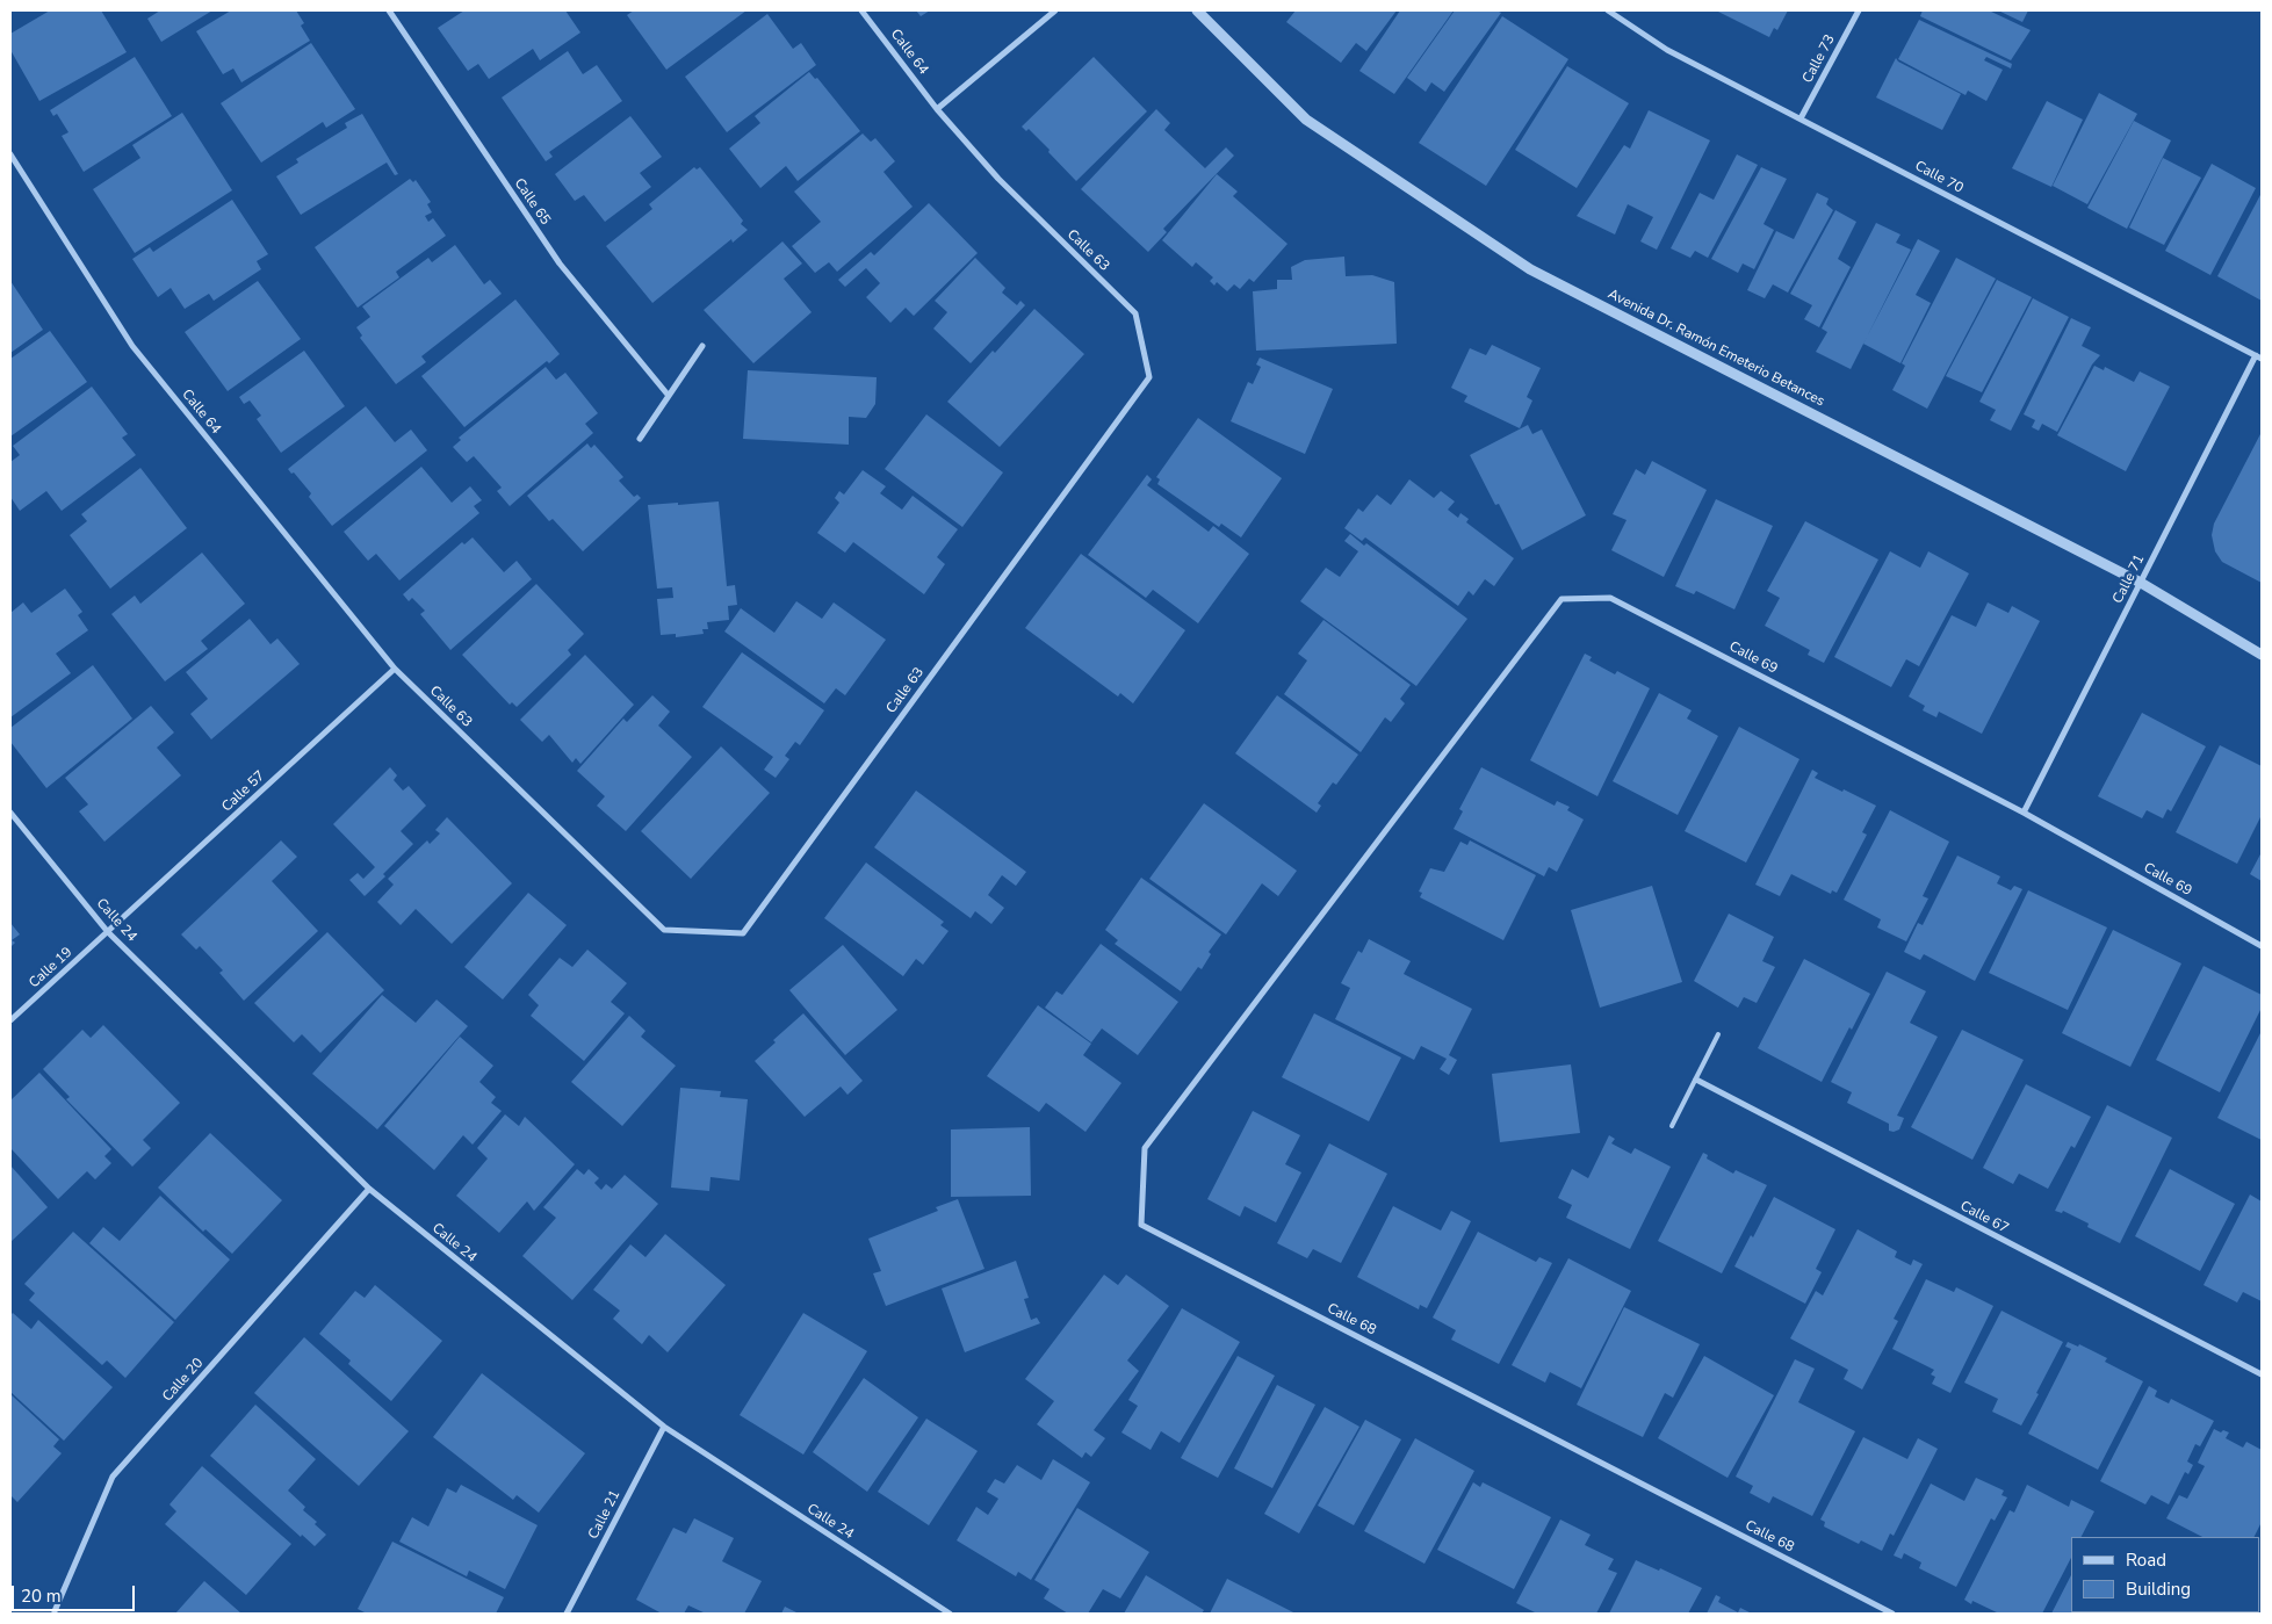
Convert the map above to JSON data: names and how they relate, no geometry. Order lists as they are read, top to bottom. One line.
{"streets":{"street":["Calle 64","Calle 73","Calle 70","Calle 65","Calle 63","Avenida Dr. Ramón Emeterio Betances","Calle 71","Calle 69","Calle 57","Calle 24","Calle 19","Calle 67","Calle 68","Calle 20","Calle 21"]},"crossings":[["Calle 64","Calle 63"],["Calle 64","Calle 57"],["Calle 73","Calle 70"],["Calle 70","Calle 71"],["Calle 63","Calle 57"],["Avenida Dr. Ramón Emeterio Betances","Calle 71"],["Calle 71","Calle 69"],["Calle 69","Calle 68"],["Calle 57","Calle 24"],["Calle 57","Calle 19"],["Calle 24","Calle 19"],["Calle 24","Calle 20"],["Calle 24","Calle 21"]],"legend":["Road","Building"],"scale_bar":"20 m"}
